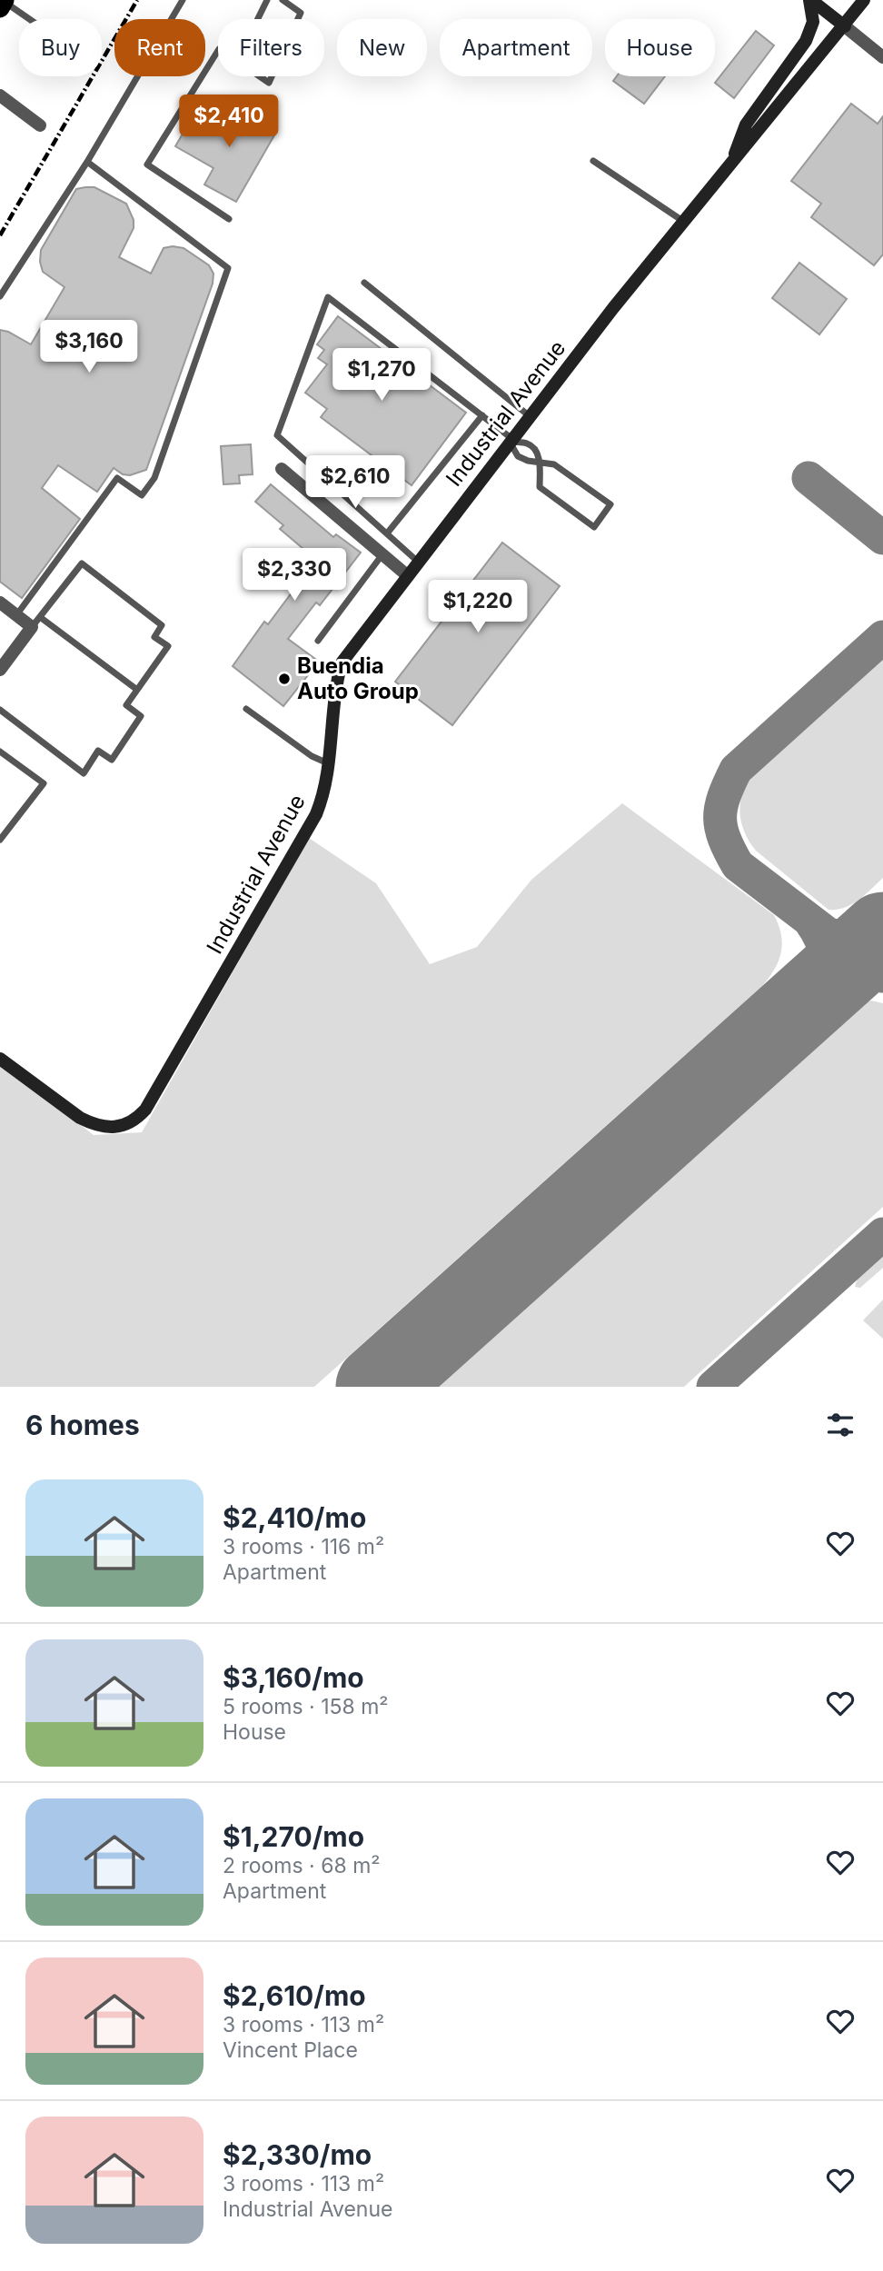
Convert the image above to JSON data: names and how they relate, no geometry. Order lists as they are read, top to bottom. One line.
{"streets":{"street":["Industrial Avenue"]},"places":["Buendia Auto Group"],"page":{"chip":["Buy","Rent","Filters","New","Apartment","House"],"price":["$2,410","$3,160","$1,270","$2,610","$2,330","$1,220"],"heading":"6 homes","list":[{"name":"$2,410/mo","note":"3 rooms · 116 m² · Apartment"},{"name":"$3,160/mo","note":"5 rooms · 158 m² · House"},{"name":"$1,270/mo","note":"2 rooms · 68 m² · Apartment"},{"name":"$2,610/mo","note":"3 rooms · 113 m² · Vincent Place"},{"name":"$2,330/mo","note":"3 rooms · 113 m² · Industrial Avenue"}]}}
